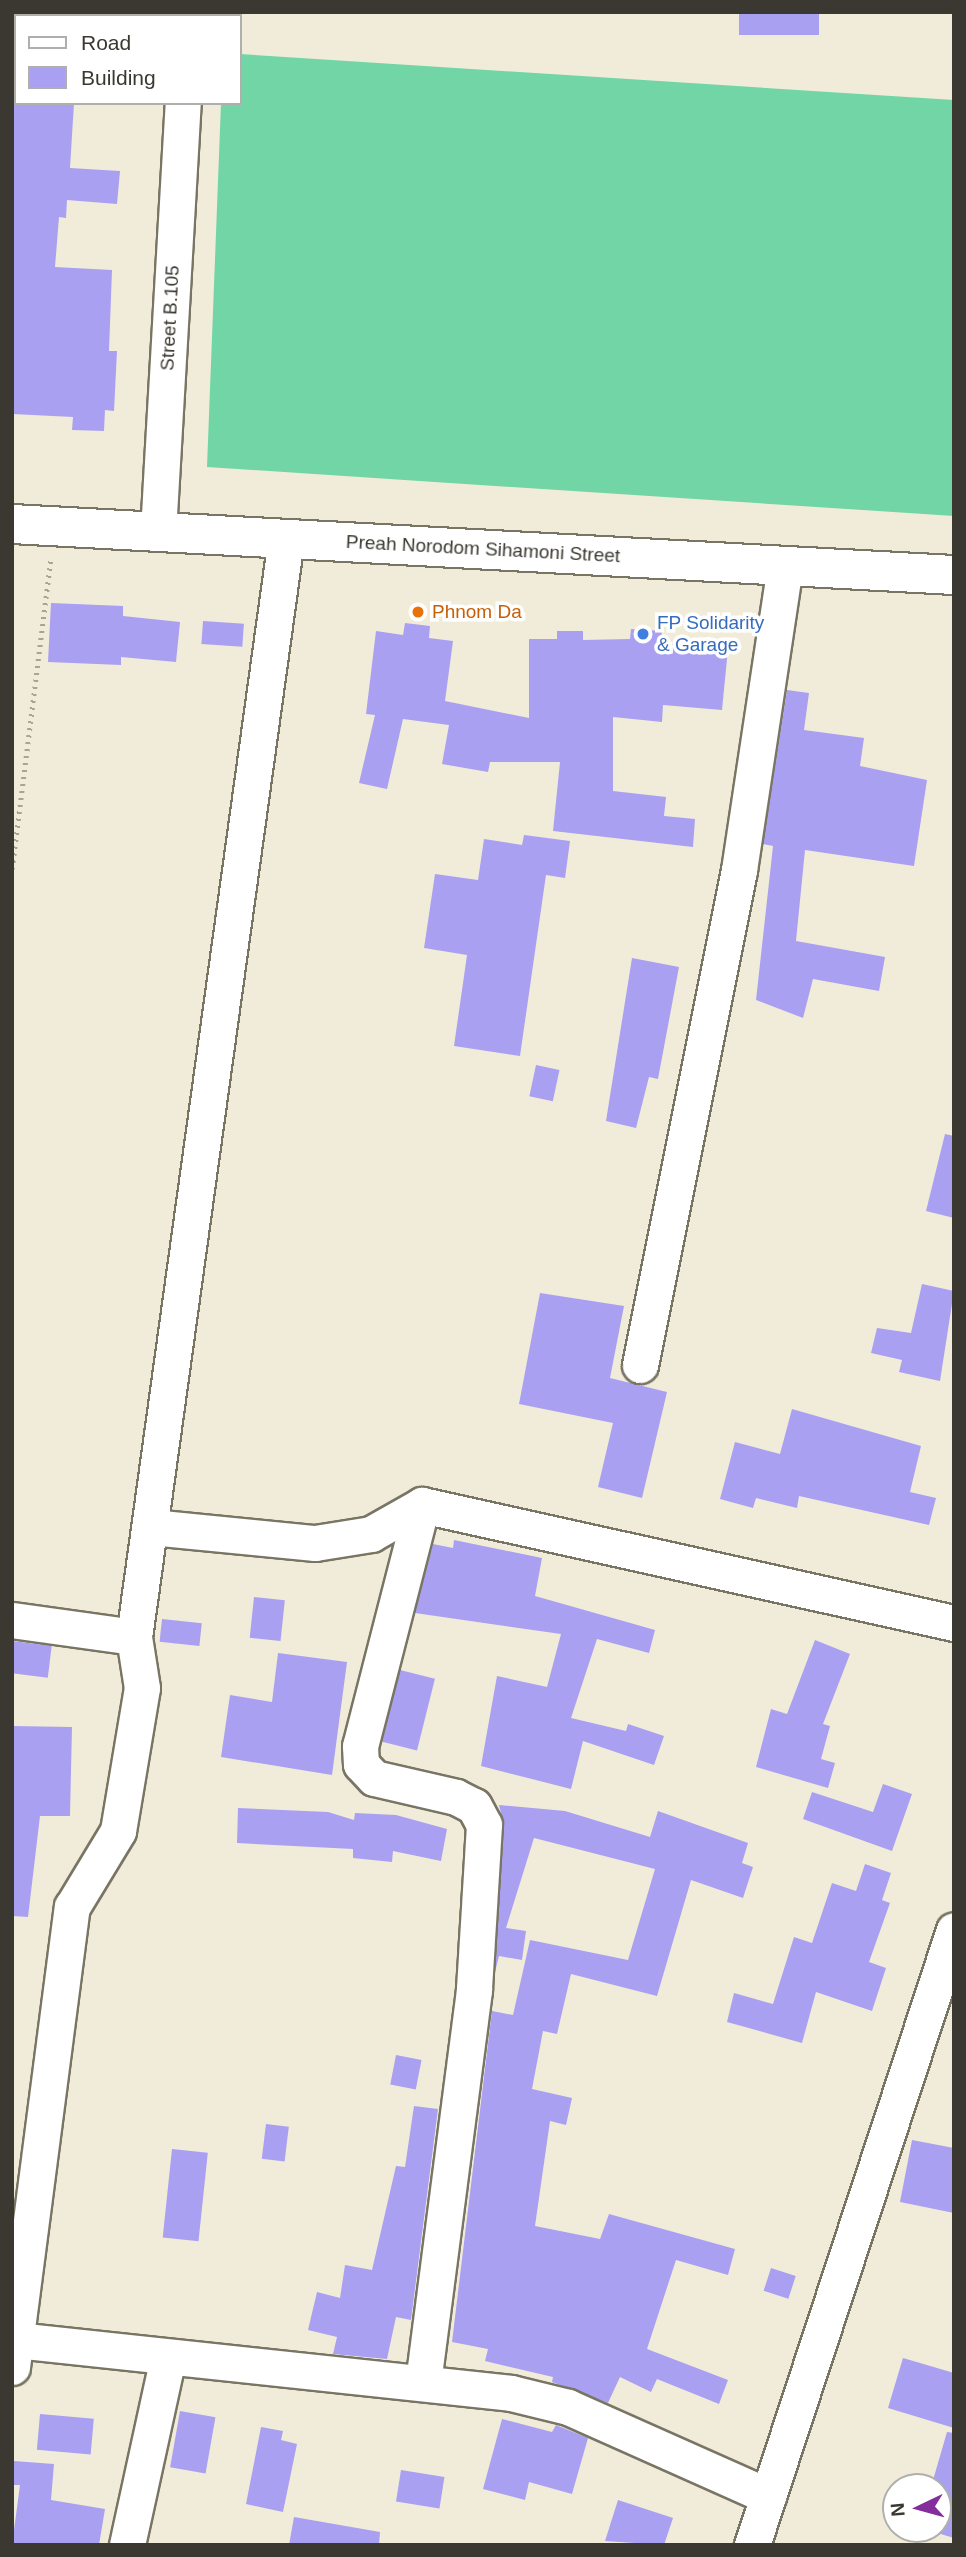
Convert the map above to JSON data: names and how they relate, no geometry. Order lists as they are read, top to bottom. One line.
{"streets":{"main road":["Preah Norodom Sihamoni Street"],"street":["Street B.105"]},"crossings":[["Street B.105","Preah Norodom Sihamoni Street"]],"places":["Phnom Da","FP Solidarity & Garage"],"legend":["Road","Building"],"north":"left"}
